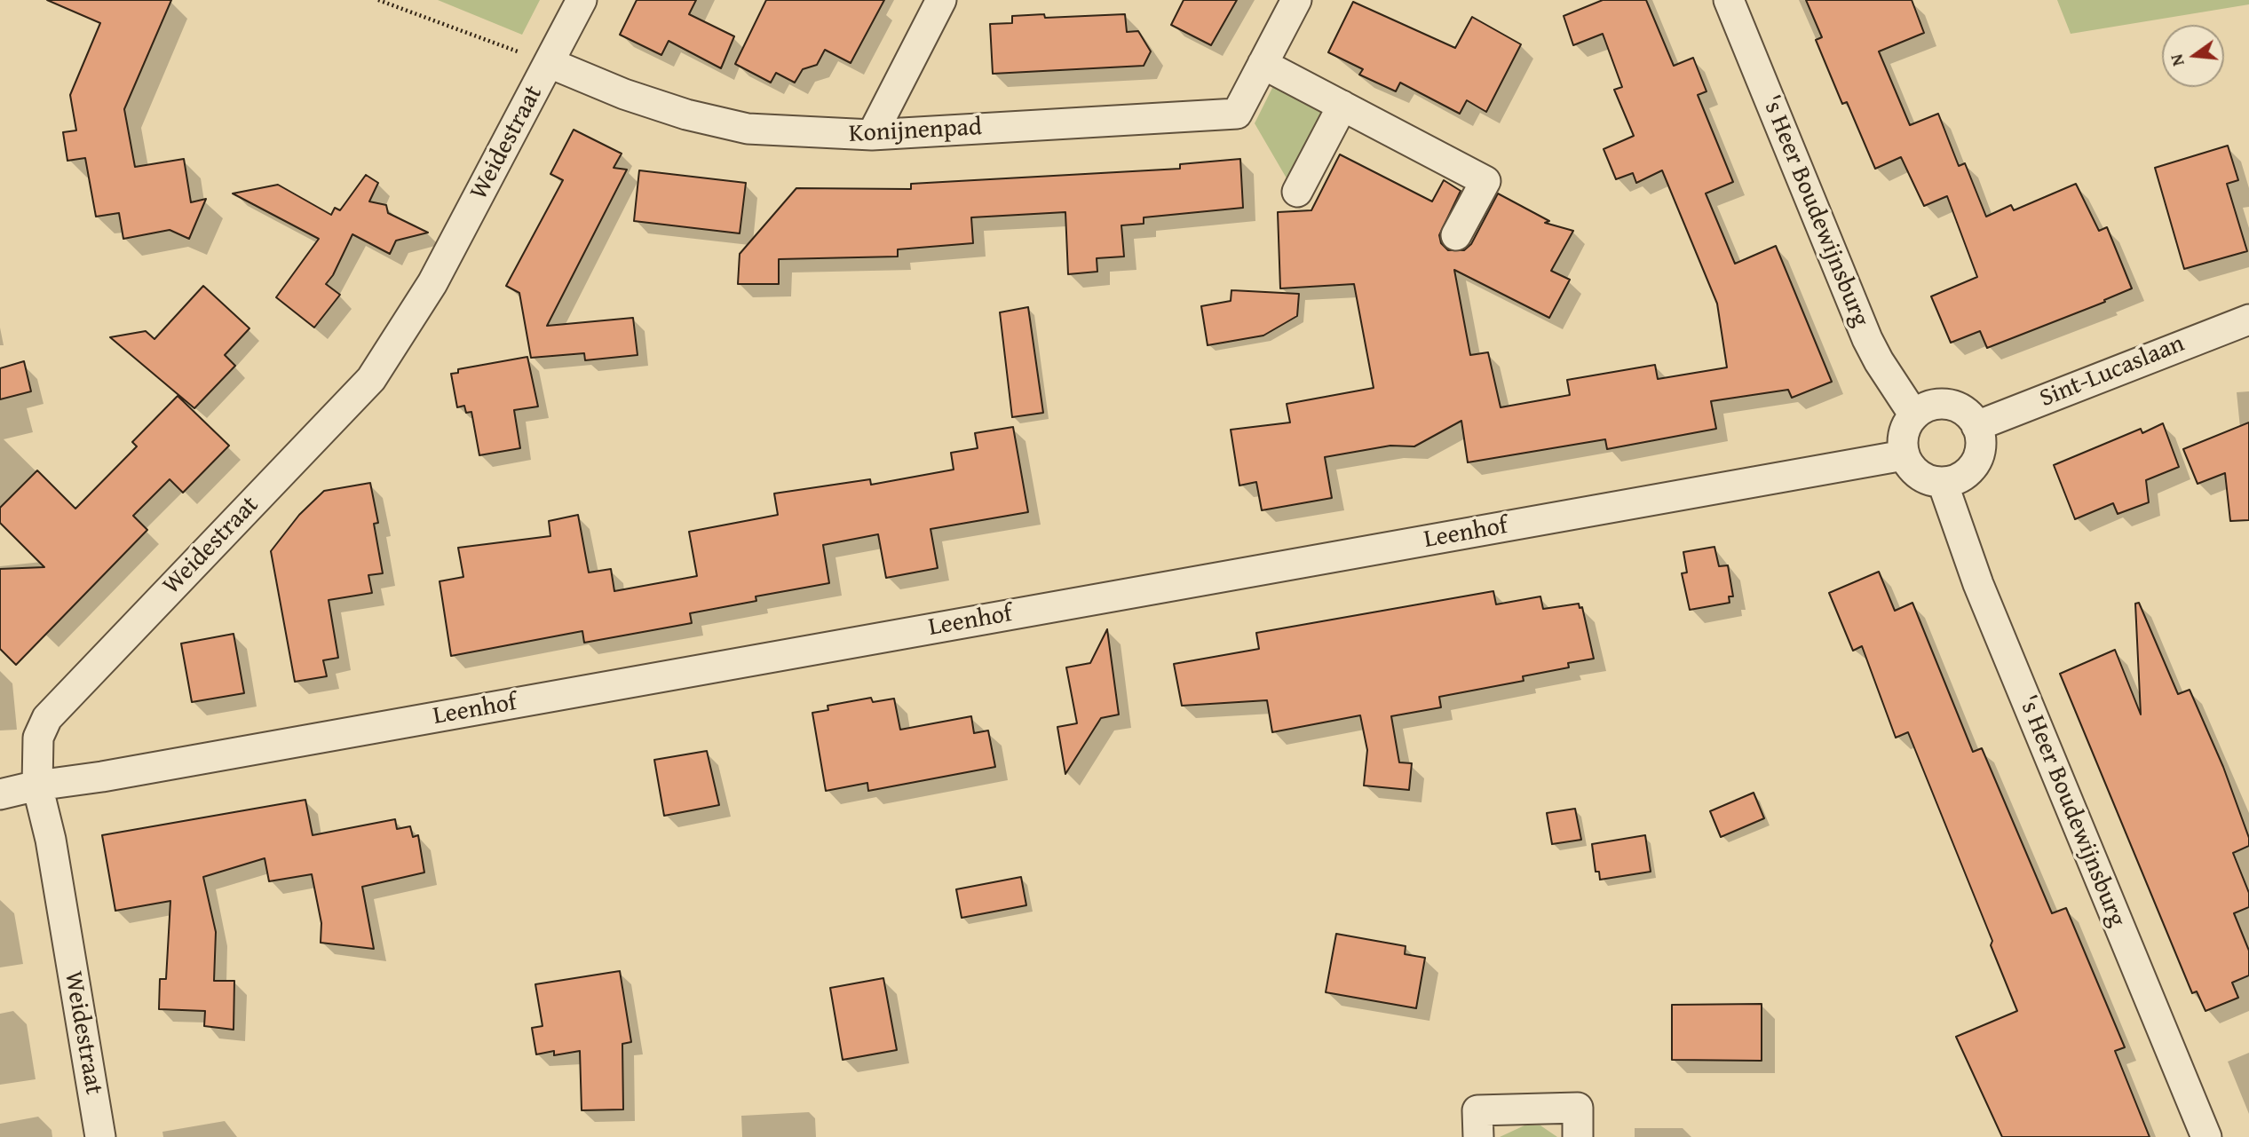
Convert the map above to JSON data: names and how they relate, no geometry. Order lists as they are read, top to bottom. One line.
{"streets":{"street":["Konijnenpad","Weidestraat","'s Heer Boudewijnsburg","Sint-Lucaslaan","Leenhof"]},"crossings":[["Konijnenpad","Weidestraat"],["Weidestraat","Leenhof"],["'s Heer Boudewijnsburg","Sint-Lucaslaan"],["'s Heer Boudewijnsburg","Leenhof"],["Sint-Lucaslaan","Leenhof"]],"north":"left"}
